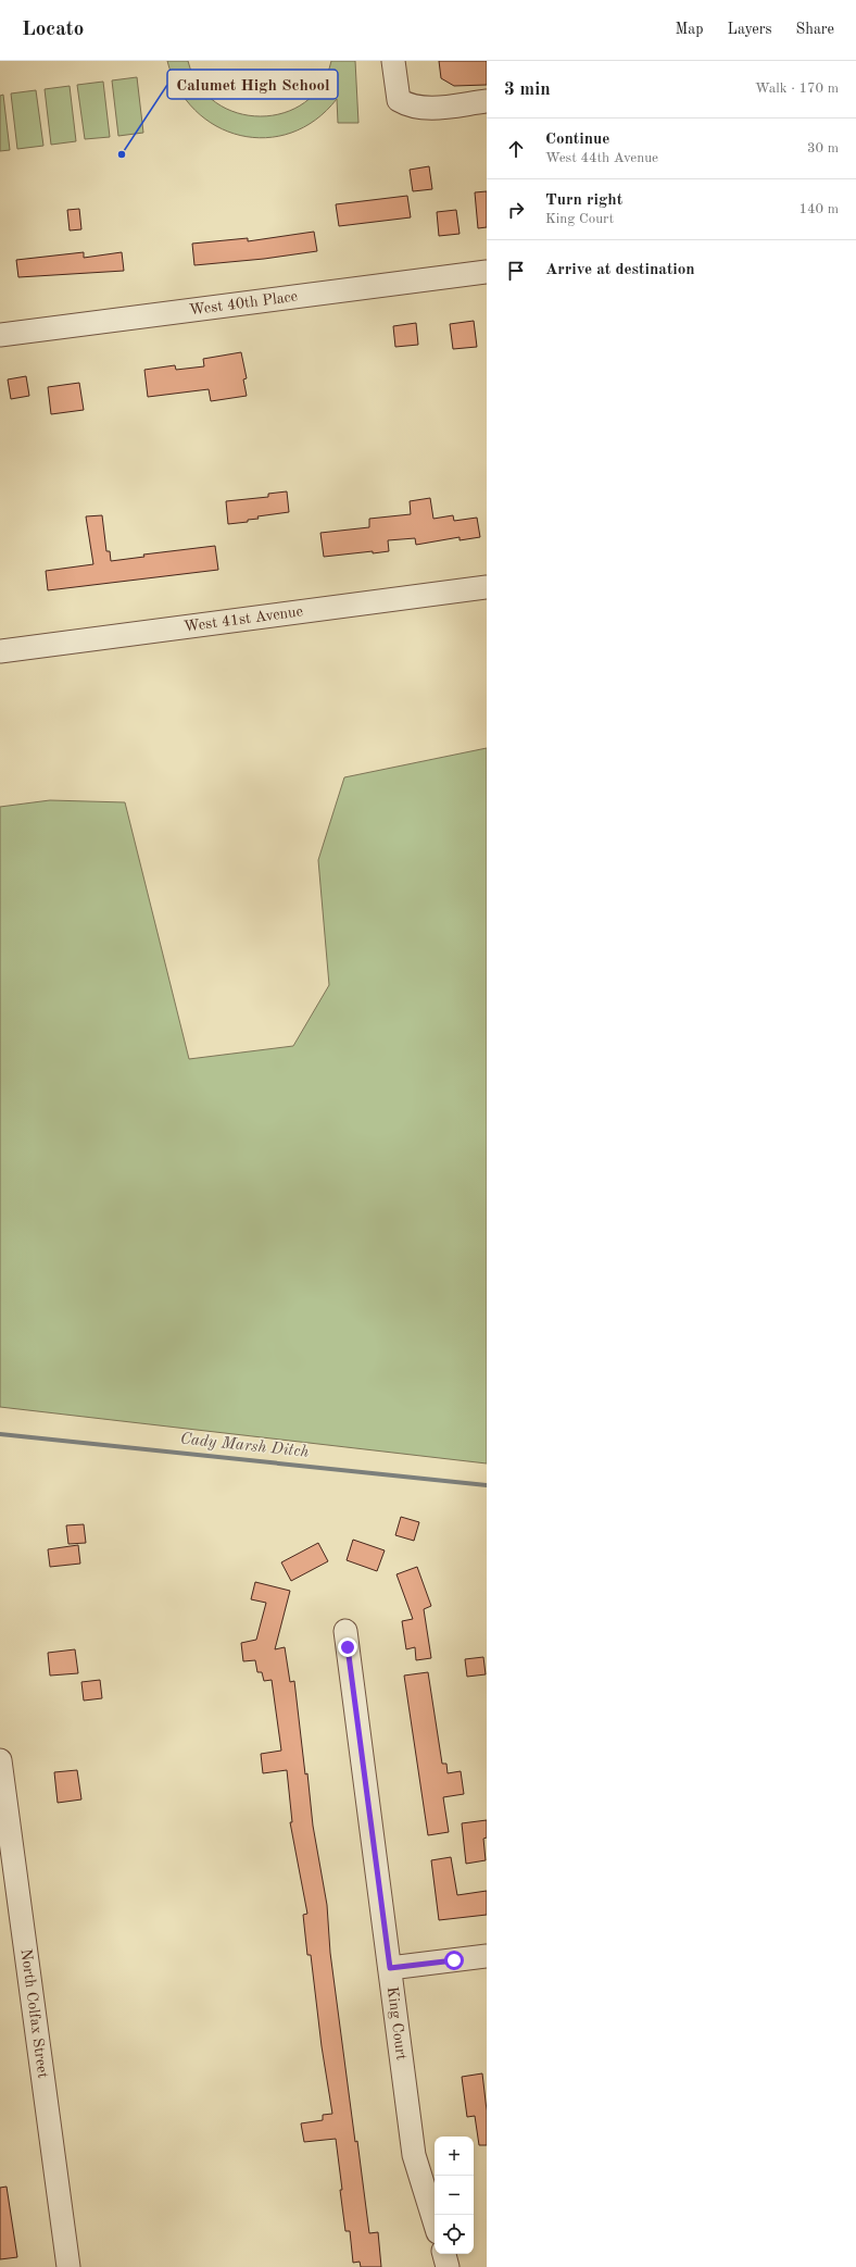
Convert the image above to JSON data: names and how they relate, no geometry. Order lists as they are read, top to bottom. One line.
{"streets":{"street":["West 40th Place","West 41st Avenue","North Colfax Street","King Court"]},"water":["Cady Marsh Ditch"],"places":["Calumet High School"],"page":{"header":"Locato","nav":["Map","Layers","Share"],"heading":["3 min","Walk · 170 m"],"list":[["Continue","West 44th Avenue","30 m"],["Turn right","King Court","140 m"],"Arrive at destination"],"map_buttons":["+","−"]}}
